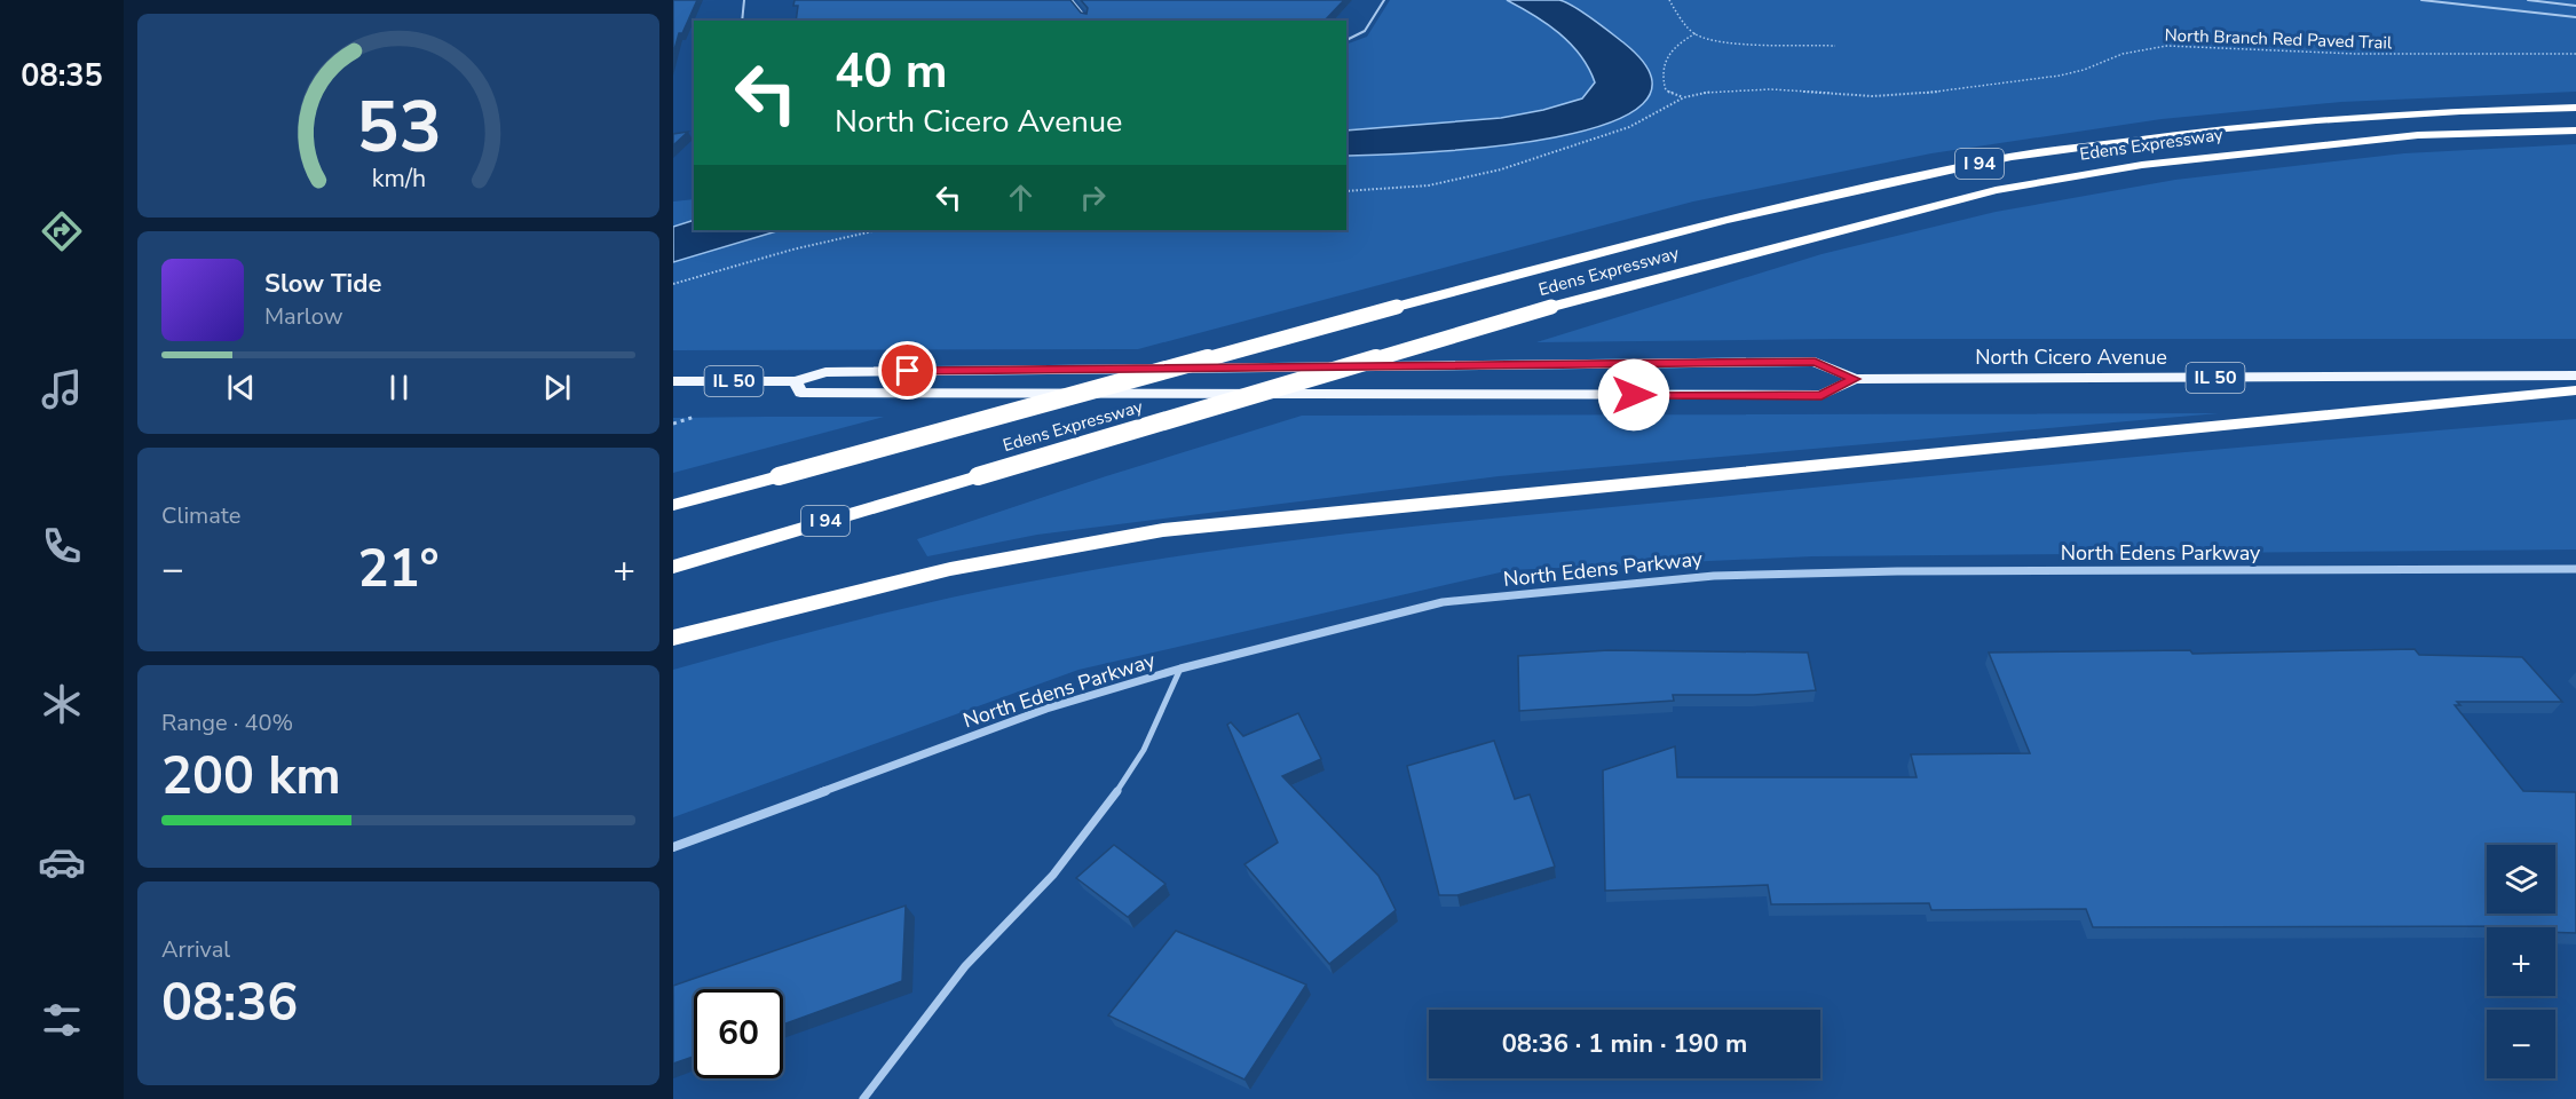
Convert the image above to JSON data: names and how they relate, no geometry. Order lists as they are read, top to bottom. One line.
{"streets":{"highway":["Edens Expressway","I 94"],"main road":["North Cicero Avenue","IL 50"],"street":["North Edens Parkway"],"path":["North Branch Red Paved Trail"]},"page":{"tabs":"08:35","turn":["40 m","North Cicero Avenue"],"song":["Slow Tide","Marlow"],"tile":["Climate",["Range · 40%","200 km"],["Arrival","08:36"]],"heat":["−","21°","+"],"map_buttons":["+","−"],"limit":"60","trip":"08:36 · 1 min · 190 m","gauge":["53","km/h"]}}
